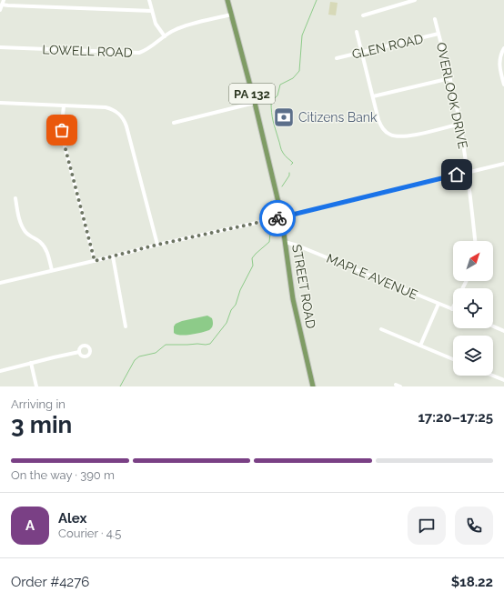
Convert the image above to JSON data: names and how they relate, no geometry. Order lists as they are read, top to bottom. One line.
{"streets":{"main road":["PA 132","STREET ROAD"],"street":["GLEN ROAD","LOWELL ROAD","OVERLOOK DRIVE","MAPLE AVENUE"]},"crossings":[["GLEN ROAD","OVERLOOK DRIVE"],["LOWELL ROAD","STREET ROAD"],["MAPLE AVENUE","STREET ROAD"]],"places":{"bank":["Citizens Bank"]},"north":"top right","page":{"heading":["3 min","Arriving in","17:20–17:25"],"panel":["Alex","Courier · 4.5","Order #4276","$18.22"],"bar":"On the way · 390 m","round":"A"}}
